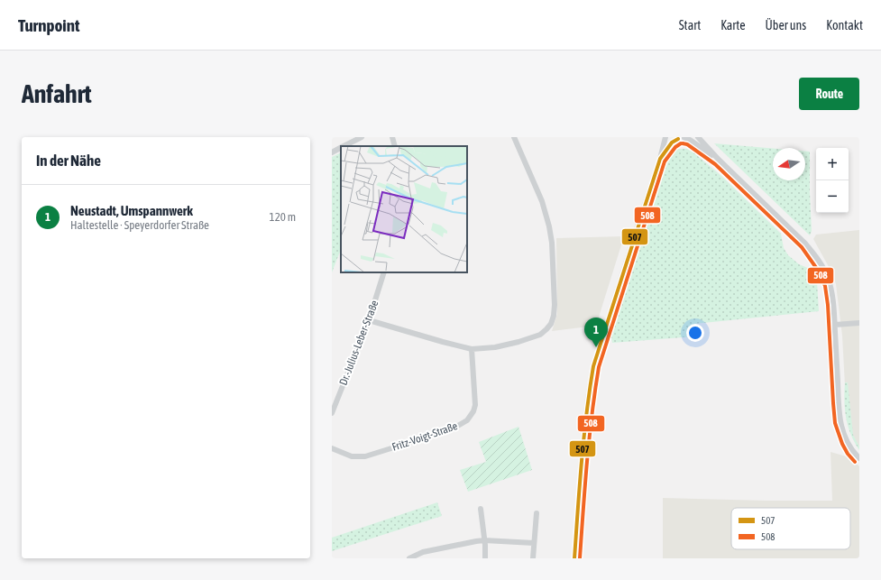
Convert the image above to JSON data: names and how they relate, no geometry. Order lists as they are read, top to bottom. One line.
{"streets":{"street":["Dr.-Julius-Leber-Straße","Fritz-Voigt-Straße"]},"lines":["transit line 507","transit line 508"],"legend":["507","508"],"north":"left","page":{"header":"Turnpoint","nav":["Start","Karte","Über uns","Kontakt"],"buttons":"Route","title":"Anfahrt","heading":"In der Nähe","map_buttons":["+","−"],"list":[{"mark":"1","name":"Neustadt, Umspannwerk","note":"Haltestelle · Speyerdorfer Straße","value":"120 m"}],"pins":"1"}}
